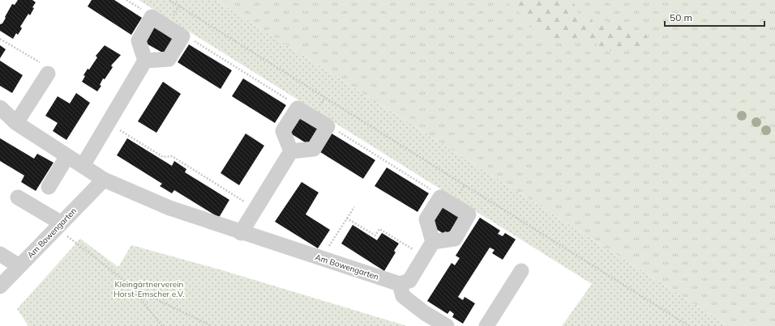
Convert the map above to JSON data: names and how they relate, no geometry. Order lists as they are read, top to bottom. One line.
{"streets":{"street":["Am Bowengarten"]},"parks":["Kleingärtnerverein Horst-Emscher e.V."],"scale_bar":"50 m"}
